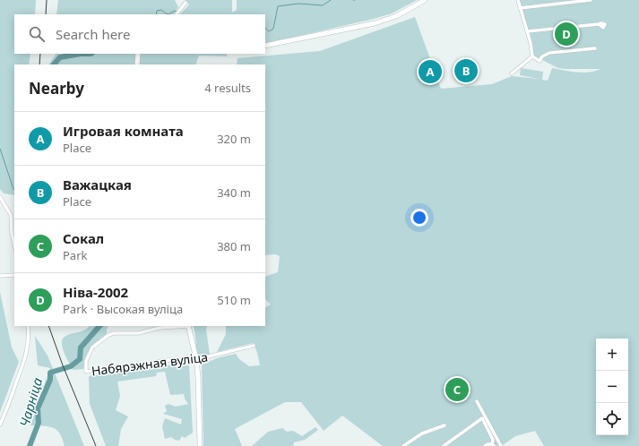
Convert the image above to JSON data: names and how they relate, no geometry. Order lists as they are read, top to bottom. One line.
{"streets":{"street":["Набярэжная вуліца"]},"water":["Чарніца"],"page":{"search":"Search here","pins":["D","B","A","C"],"heading":["Nearby","4 results"],"list":[{"mark":"A","name":"Игровая комната","note":"Place","value":"320 m"},{"mark":"B","name":"Важацкая","note":"Place","value":"340 m"},{"mark":"C","name":"Сокал","note":"Park","value":"380 m"},{"mark":"D","name":"Ніва-2002","note":"Park · Высокая вуліца","value":"510 m"}],"map_buttons":["+","−"]}}
